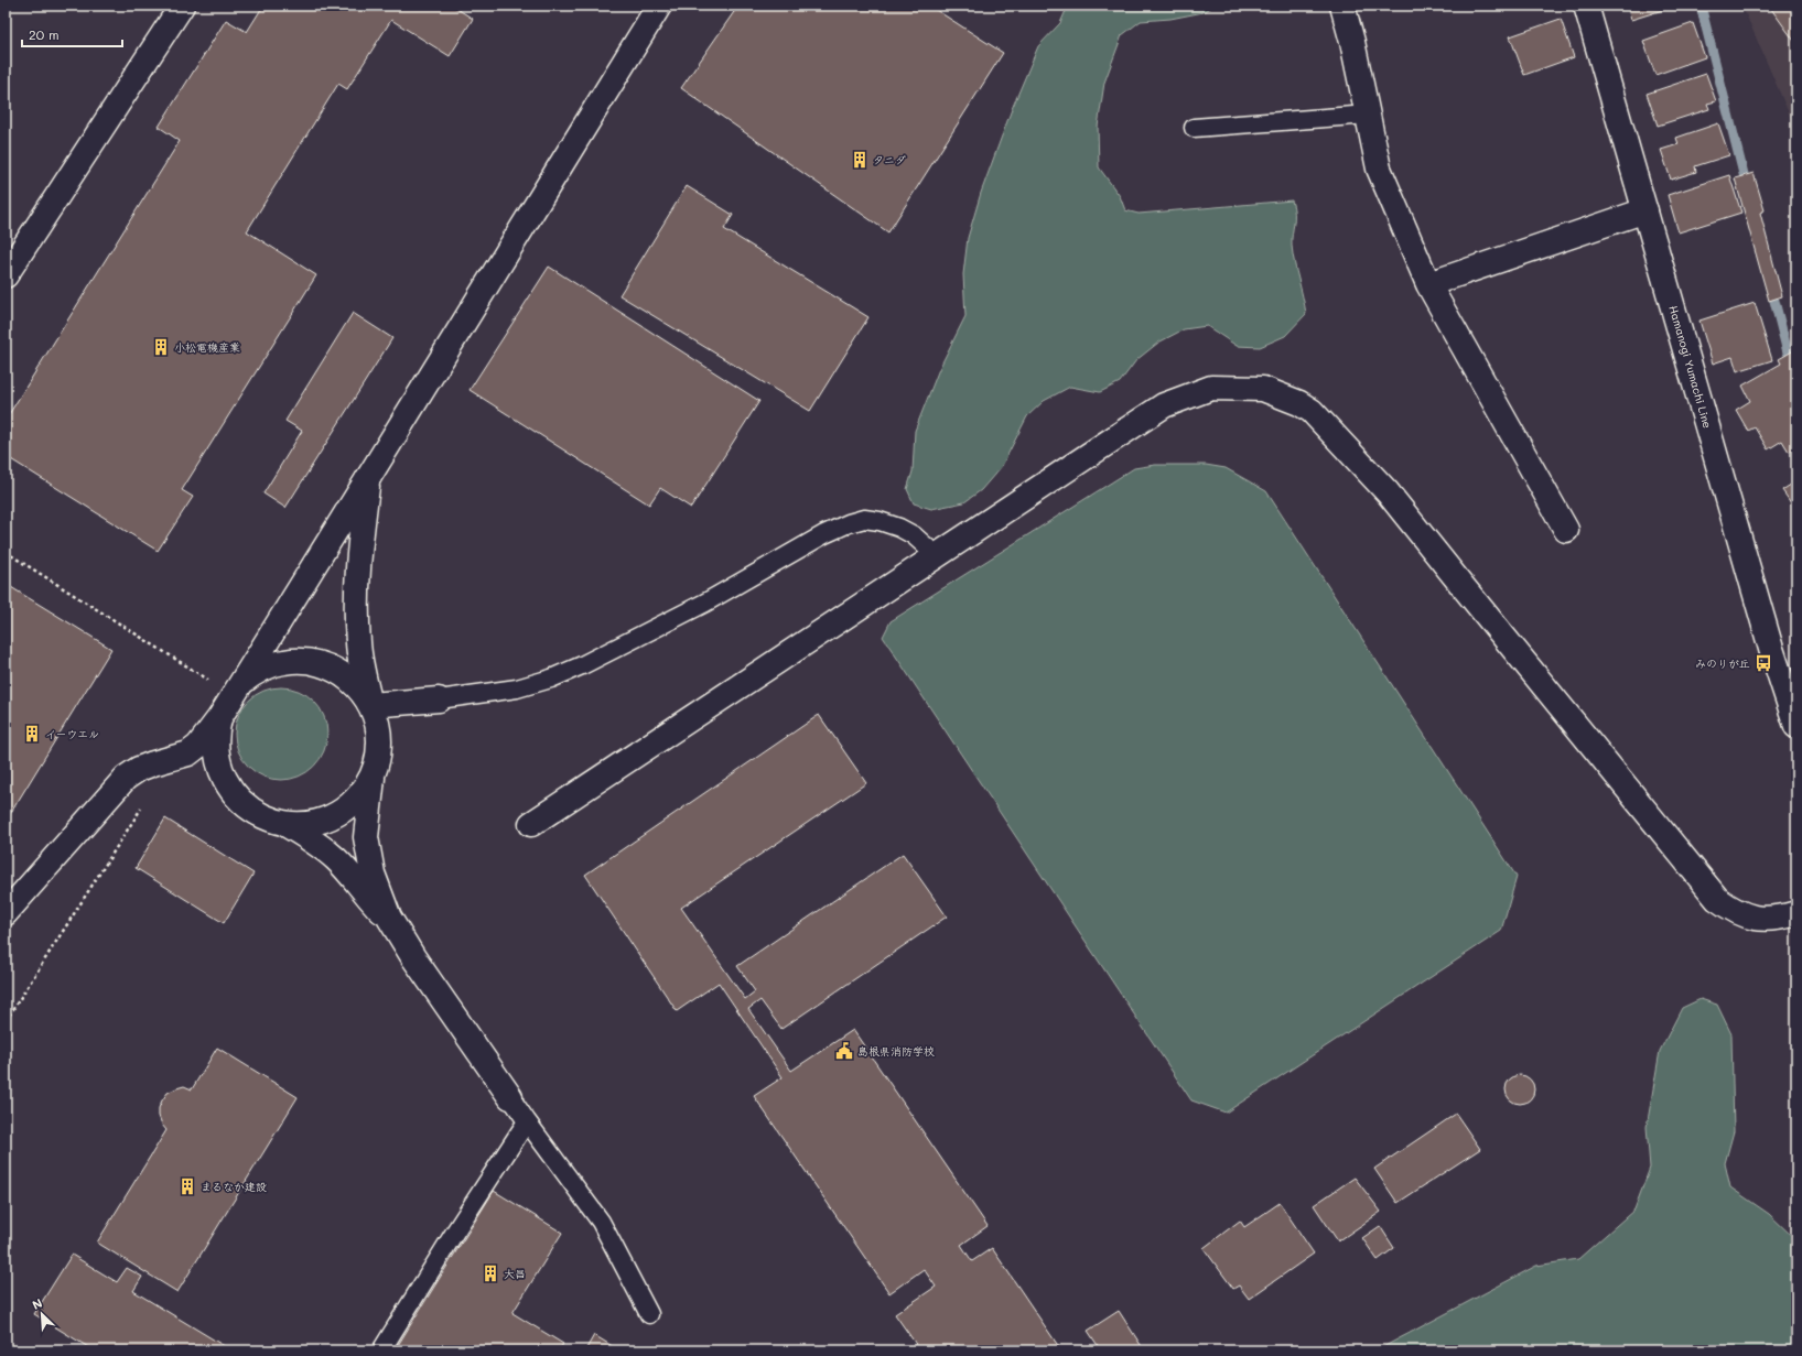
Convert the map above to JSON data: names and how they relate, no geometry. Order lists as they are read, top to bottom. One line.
{"streets":{"street":["Hamanogi Yumachi Line"]},"places":{"building":["タニダ","小松電機産業","イーウエル","まるなか建設","大昌"],"bus stop":["みのりが丘"],"public building":["島根県消防学校"]},"scale_bar":"20 m","north":"top left"}
